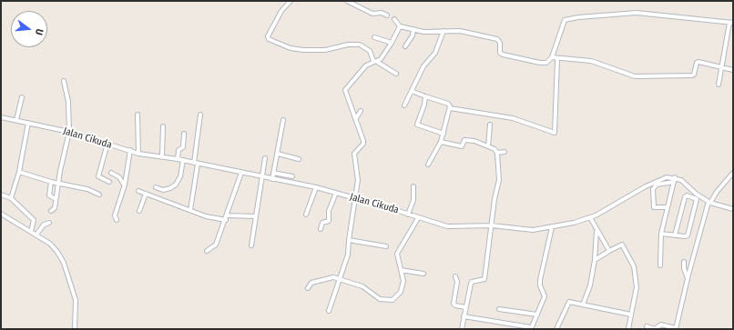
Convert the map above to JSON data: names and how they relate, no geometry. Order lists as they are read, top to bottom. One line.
{"streets":{"street":["Jalan Cikuda"]},"north":"right"}
